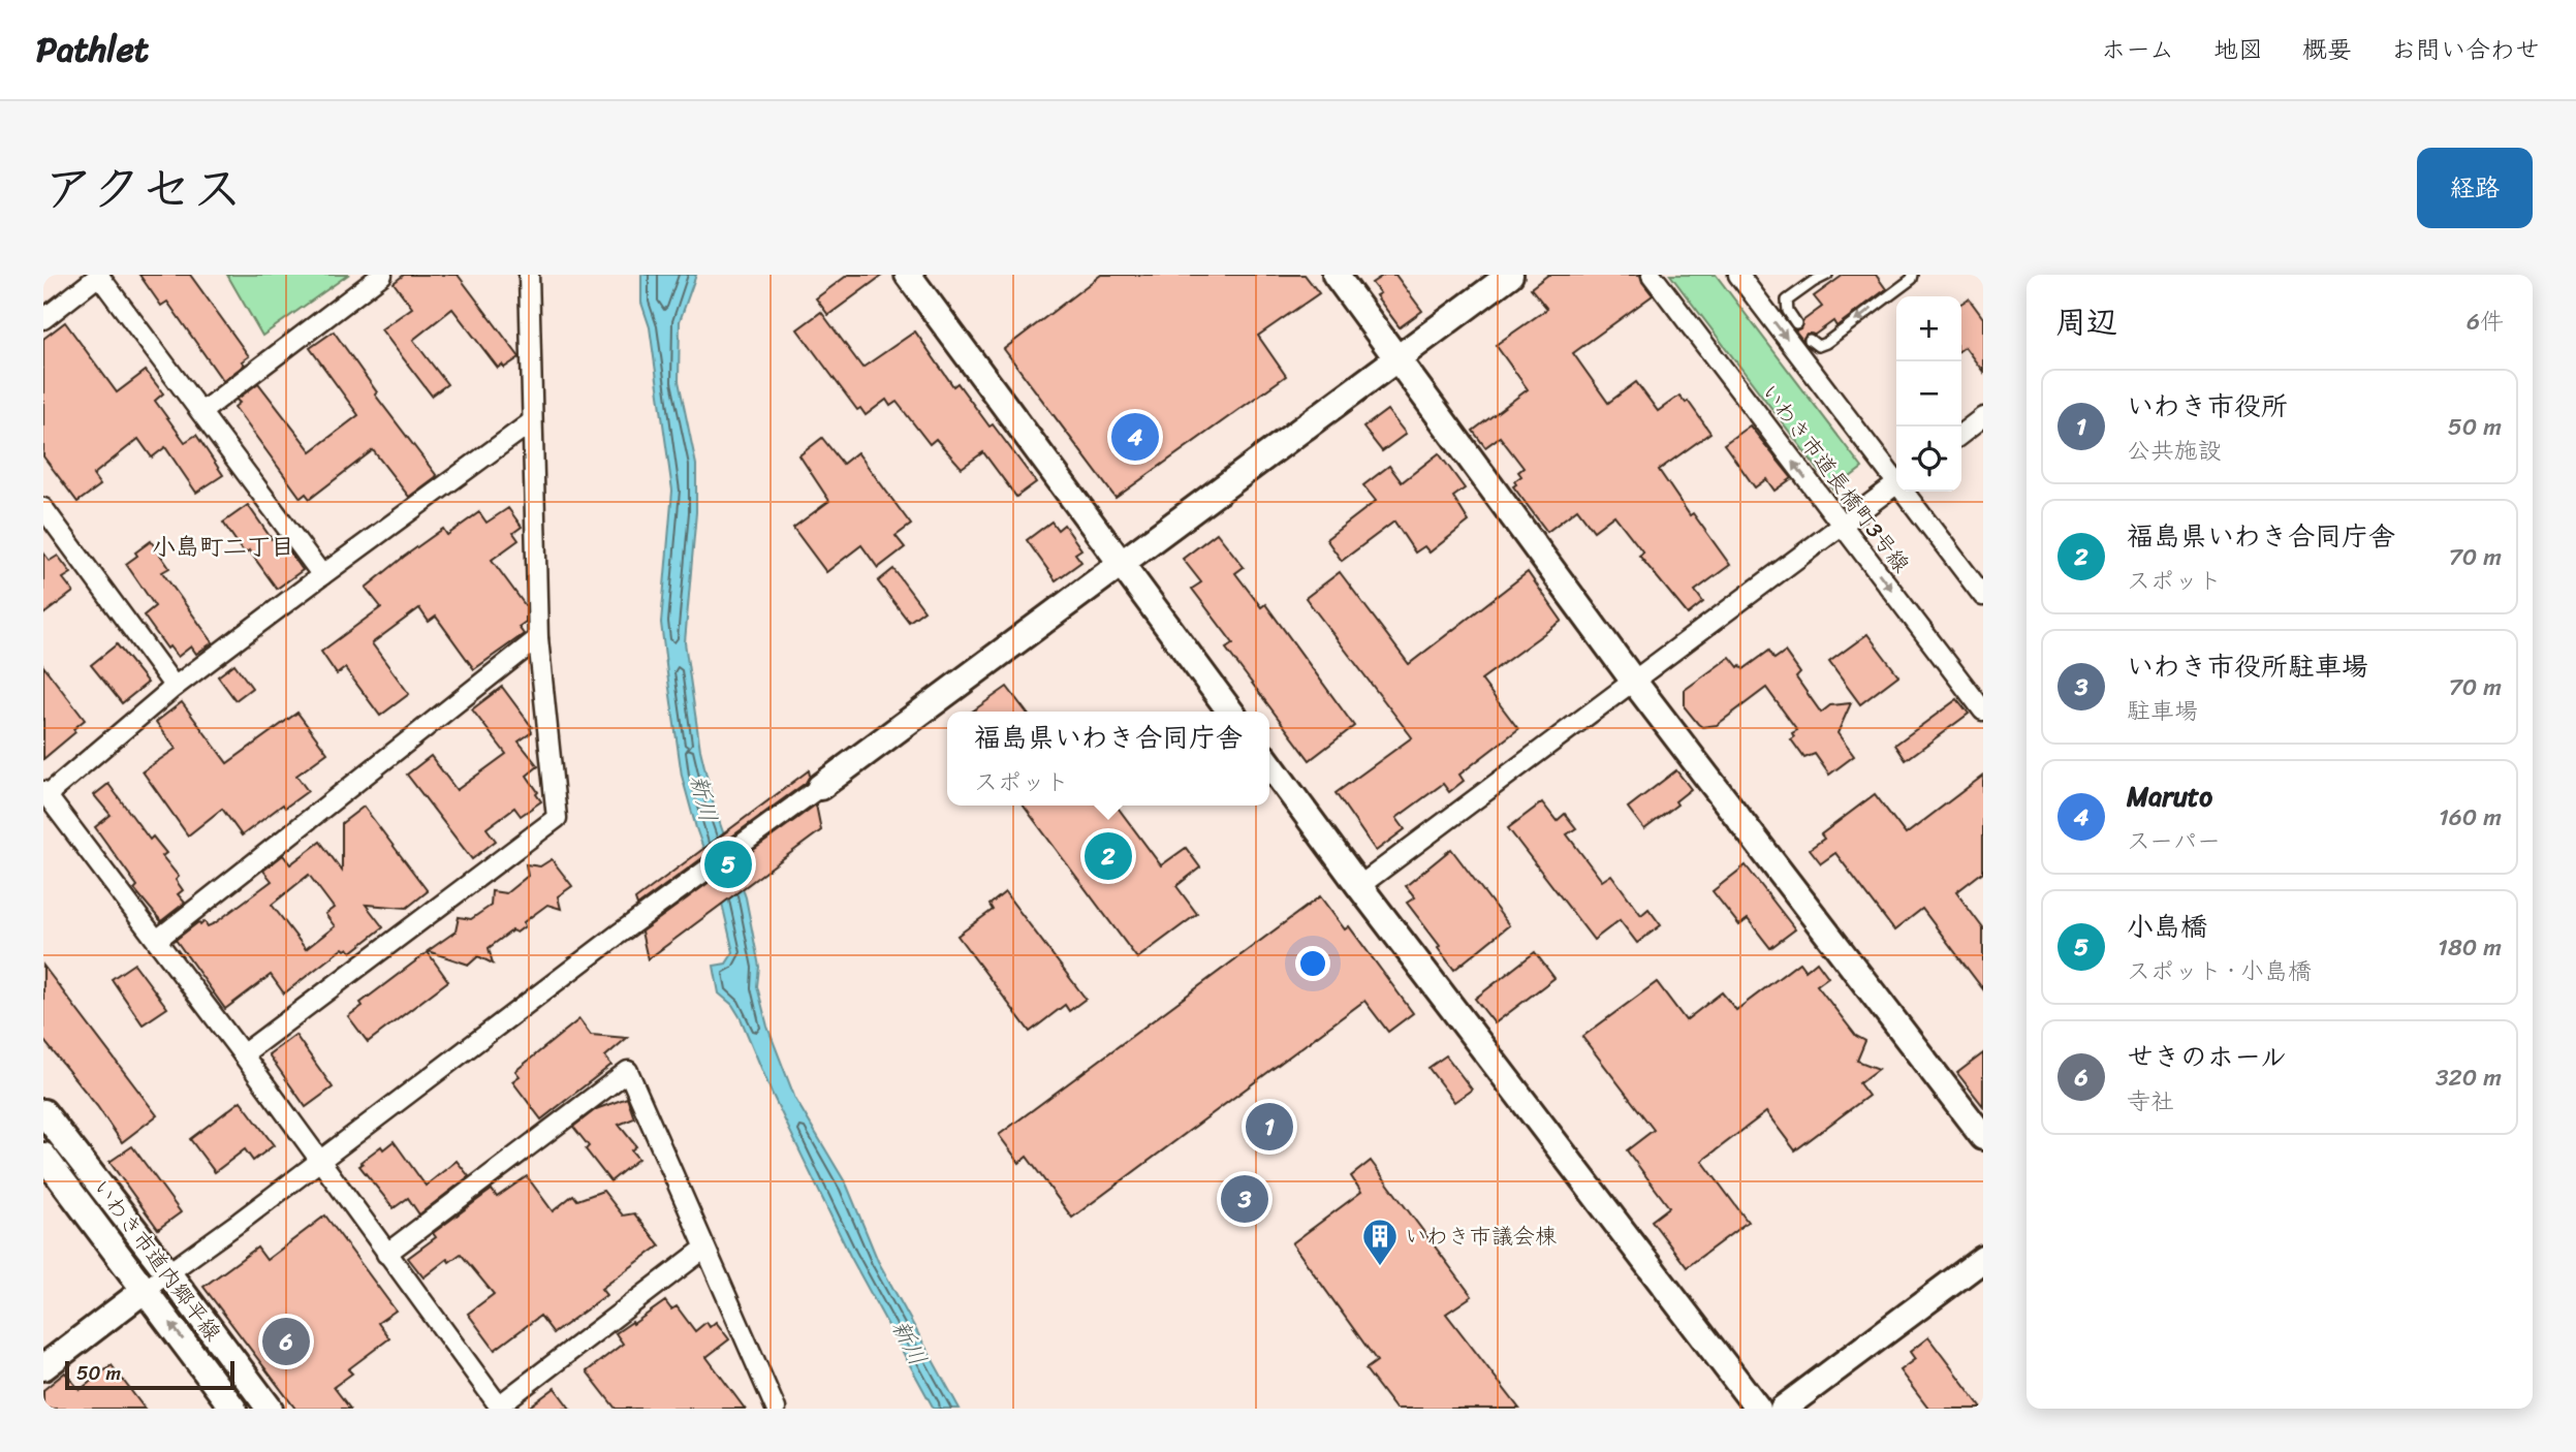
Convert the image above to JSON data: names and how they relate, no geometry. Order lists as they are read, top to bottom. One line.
{"streets":{"street":["いわき市道長橋町3号線","いわき市道内郷平線"]},"districts":["小島町二丁目"],"water":["新川"],"places":{"building":["いわき市議会棟"]},"scale_bar":"50 m","page":{"header":"Pathlet","nav":["ホーム","地図","概要","お問い合わせ"],"title":"アクセス","buttons":"経路","heading":["周辺","6件"],"map_buttons":["+","−"],"list":[{"mark":"1","name":"いわき市役所","note":"公共施設","value":"50 m"},{"mark":"2","name":"福島県いわき合同庁舎","note":"スポット","value":"70 m"},{"mark":"3","name":"いわき市役所駐車場","note":"駐車場","value":"70 m"},{"mark":"4","name":"Maruto","note":"スーパー","value":"160 m"},{"mark":"5","name":"小島橋","note":"スポット · 小島橋","value":"180 m"},{"mark":"6","name":"せきのホール","note":"寺社","value":"320 m"}],"pins":["4","2","5","1","3","6"],"popup":["福島県いわき合同庁舎","スポット"],"scale":"50 m"}}
